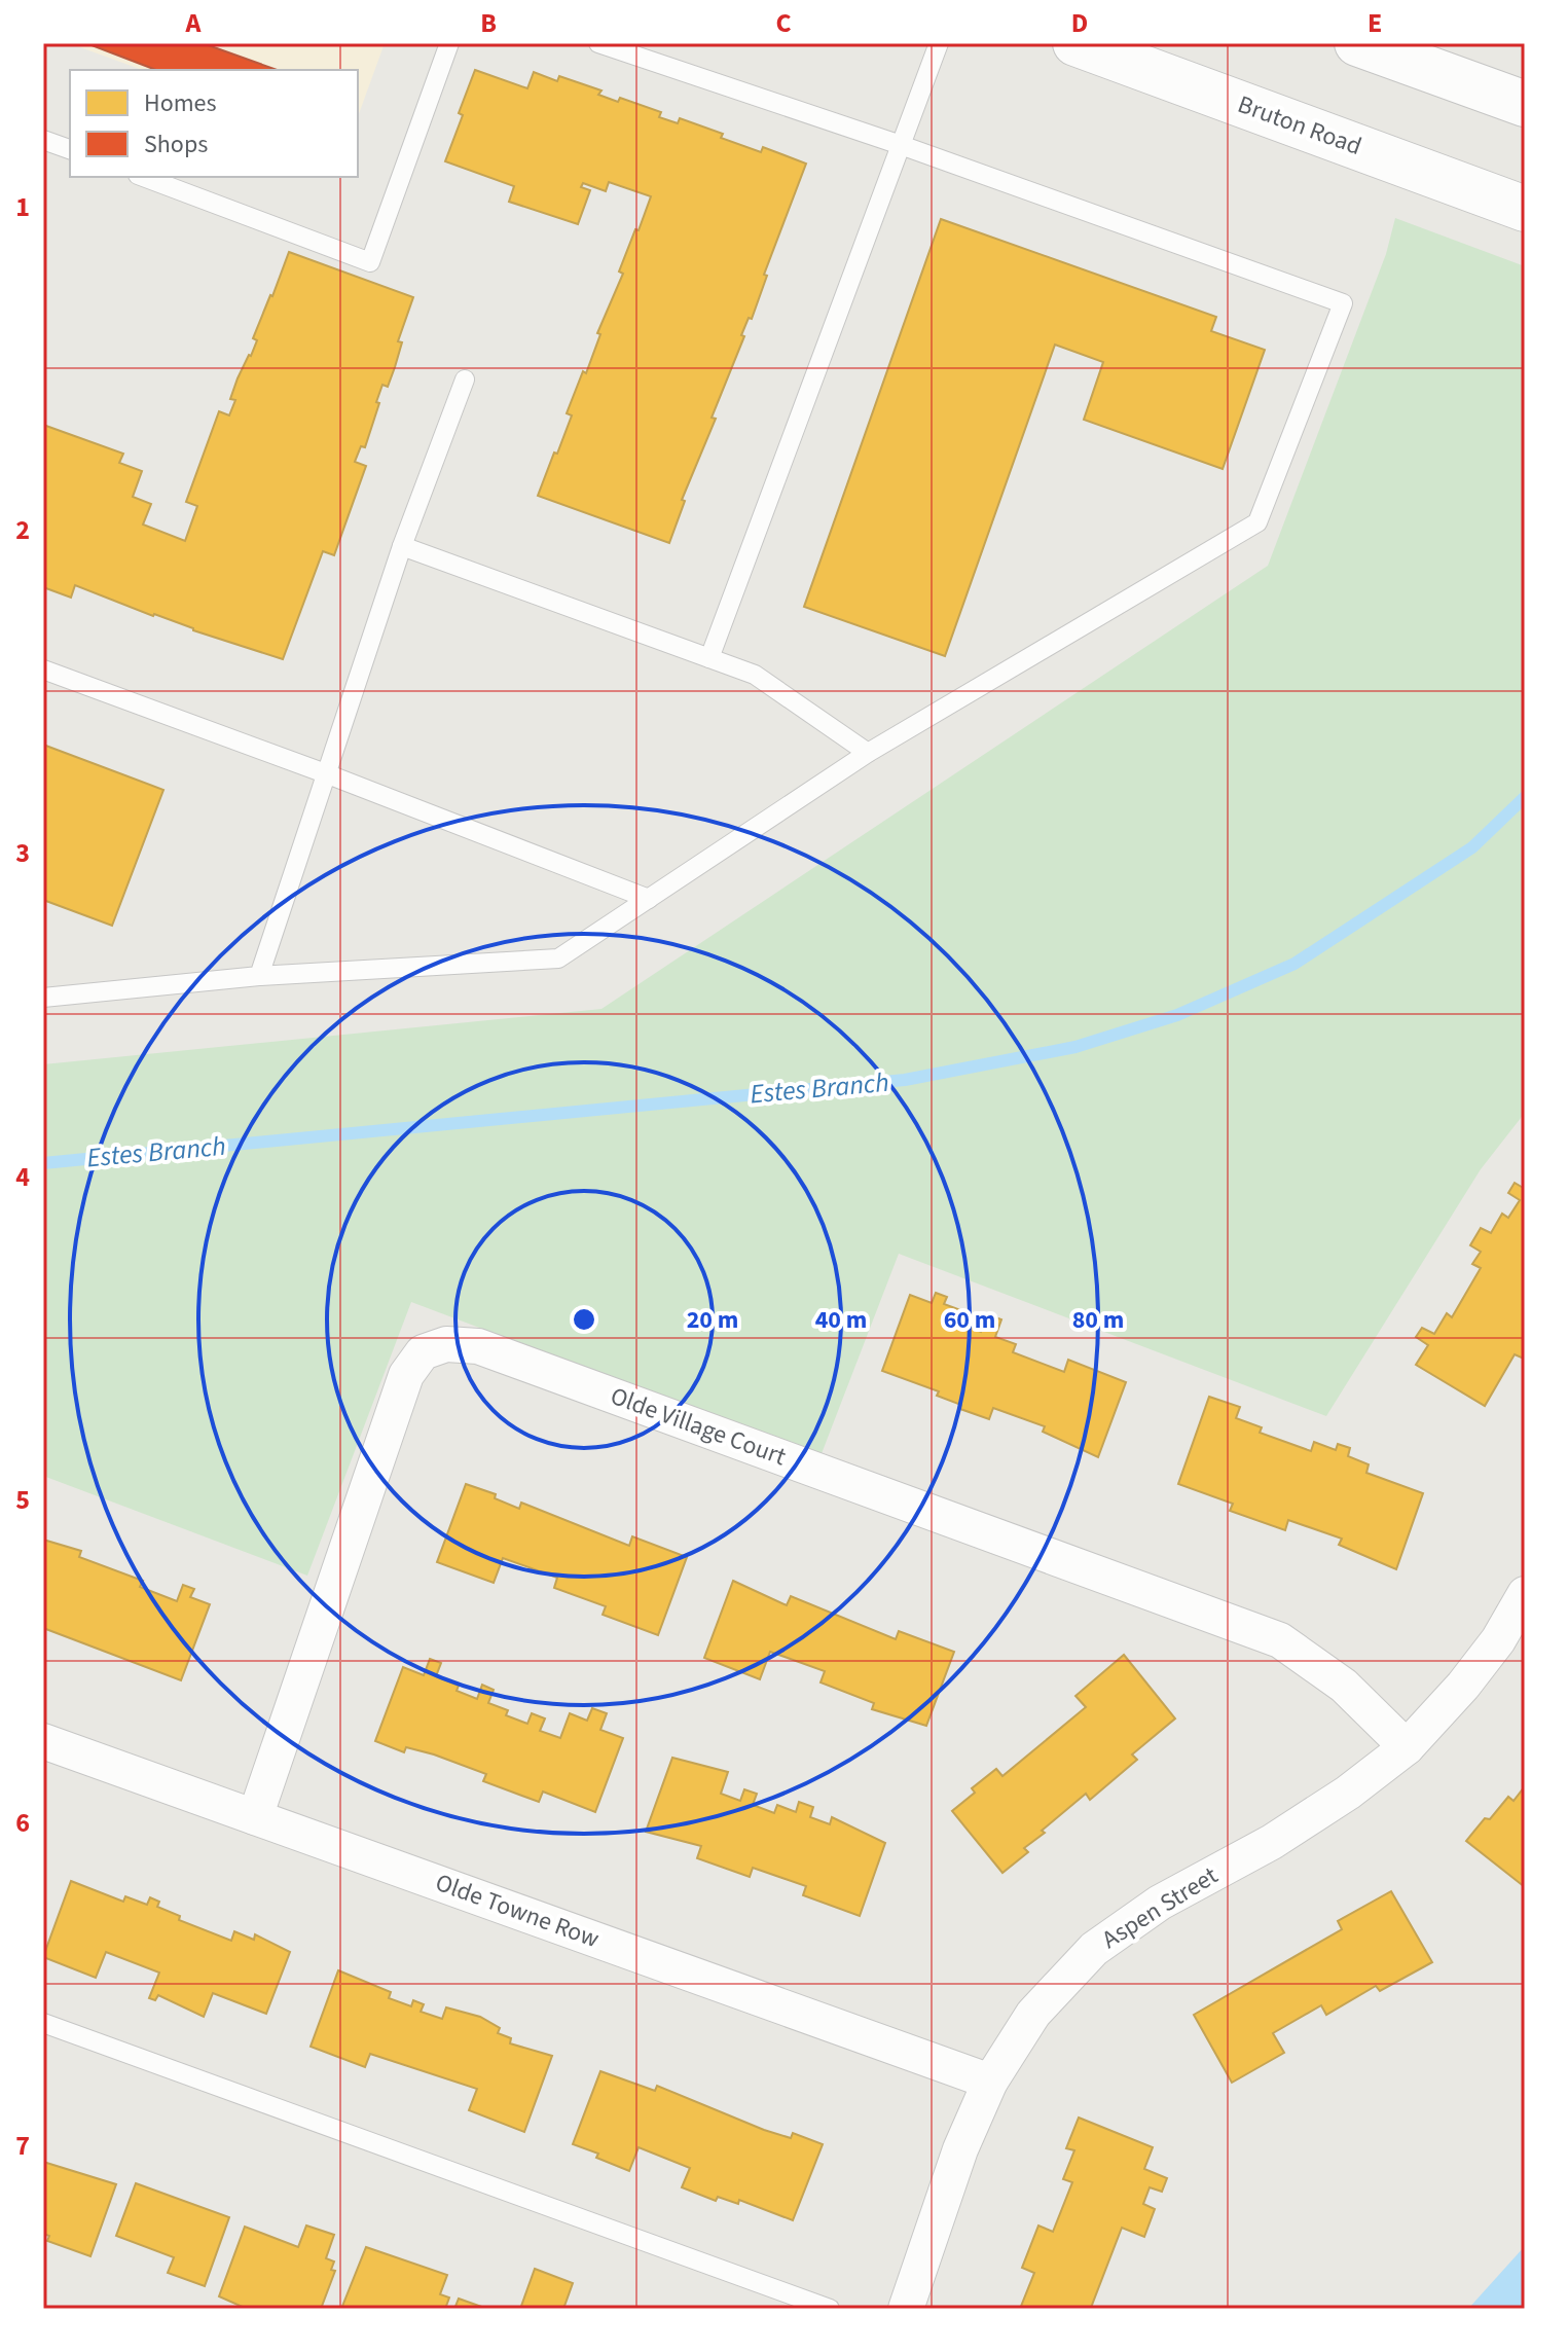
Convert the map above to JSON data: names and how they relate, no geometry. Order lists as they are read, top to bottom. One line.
{"streets":{"main road":["Bruton Road"],"street":["Olde Village Court","Aspen Street","Olde Towne Row"]},"crossings":[["Olde Village Court","Aspen Street"],["Olde Village Court","Olde Towne Row"],["Aspen Street","Olde Towne Row"]],"water":["Estes Branch"],"legend":["Homes","Shops"],"grid":{"columns":["A","B","C","D","E"],"rows":["1","2","3","4","5","6","7"]},"rings":["20 m","40 m","60 m","80 m"]}
